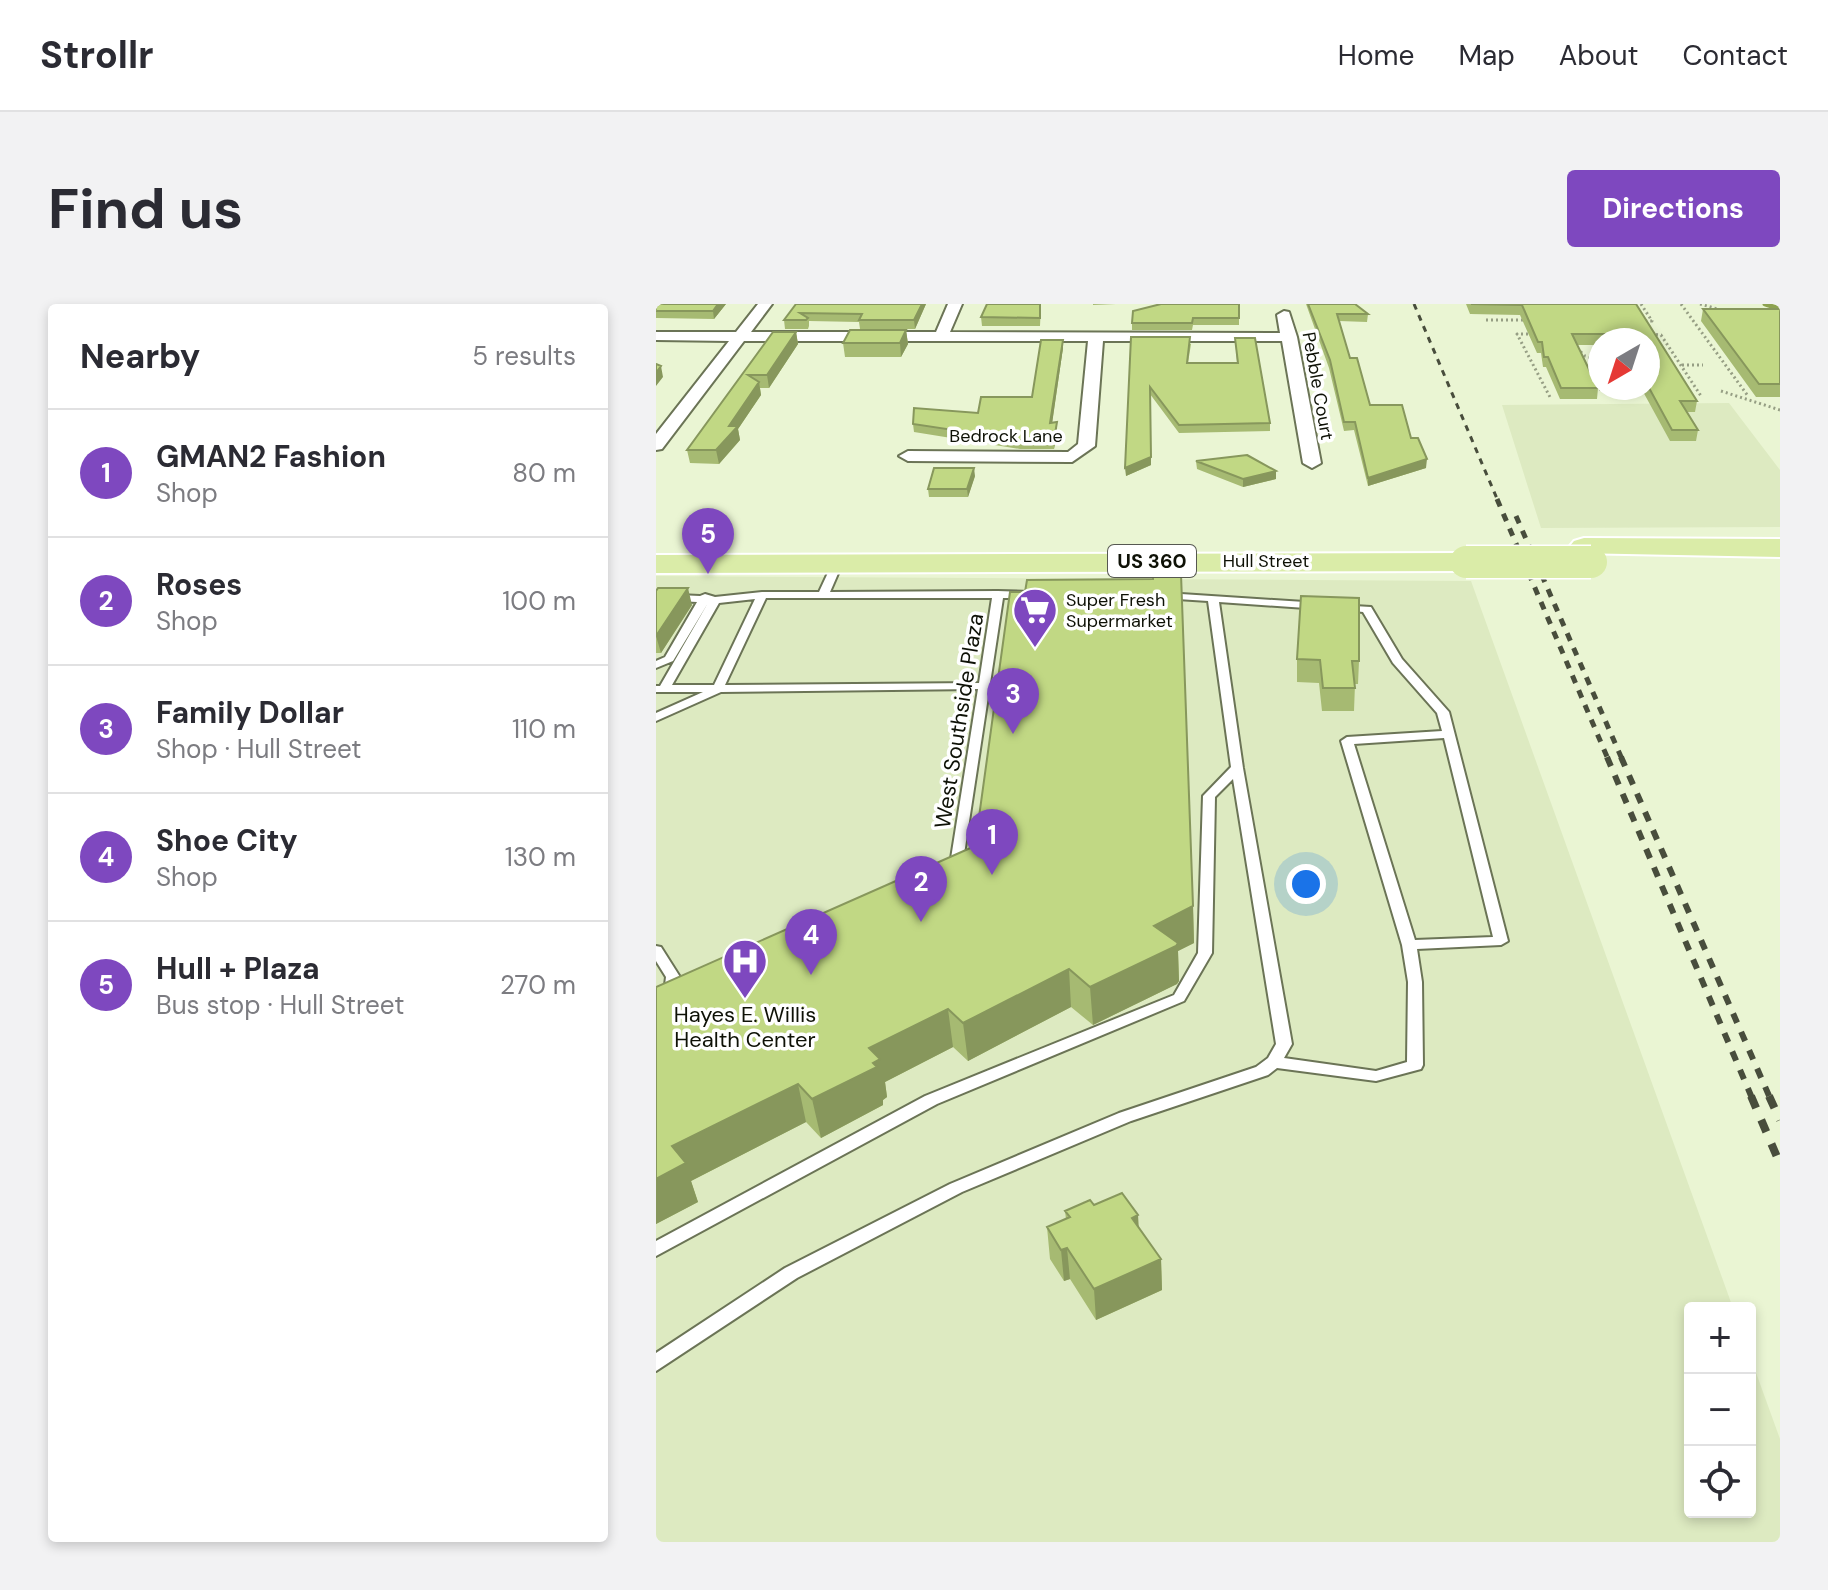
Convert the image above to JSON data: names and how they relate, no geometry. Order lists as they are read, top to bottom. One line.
{"streets":{"main road":["US 360","Hull Street"],"street":["Pebble Court","Bedrock Lane"],"lane":["West Southside Plaza"]},"places":{"supermarket":["Super Fresh Supermarket"],"hospital":["Hayes E. Willis Health Center"]},"north":"bottom left","page":{"header":"Strollr","nav":["Home","Map","About","Contact"],"buttons":"Directions","title":"Find us","heading":["Nearby","5 results"],"list":[{"mark":"1","name":"GMAN2 Fashion","note":"Shop","value":"80 m"},{"mark":"2","name":"Roses","note":"Shop","value":"100 m"},{"mark":"3","name":"Family Dollar","note":"Shop · Hull Street","value":"110 m"},{"mark":"4","name":"Shoe City","note":"Shop","value":"130 m"},{"mark":"5","name":"Hull + Plaza","note":"Bus stop · Hull Street","value":"270 m"}],"pins":["5","3","1","2","4"],"map_buttons":["+","−"]}}
